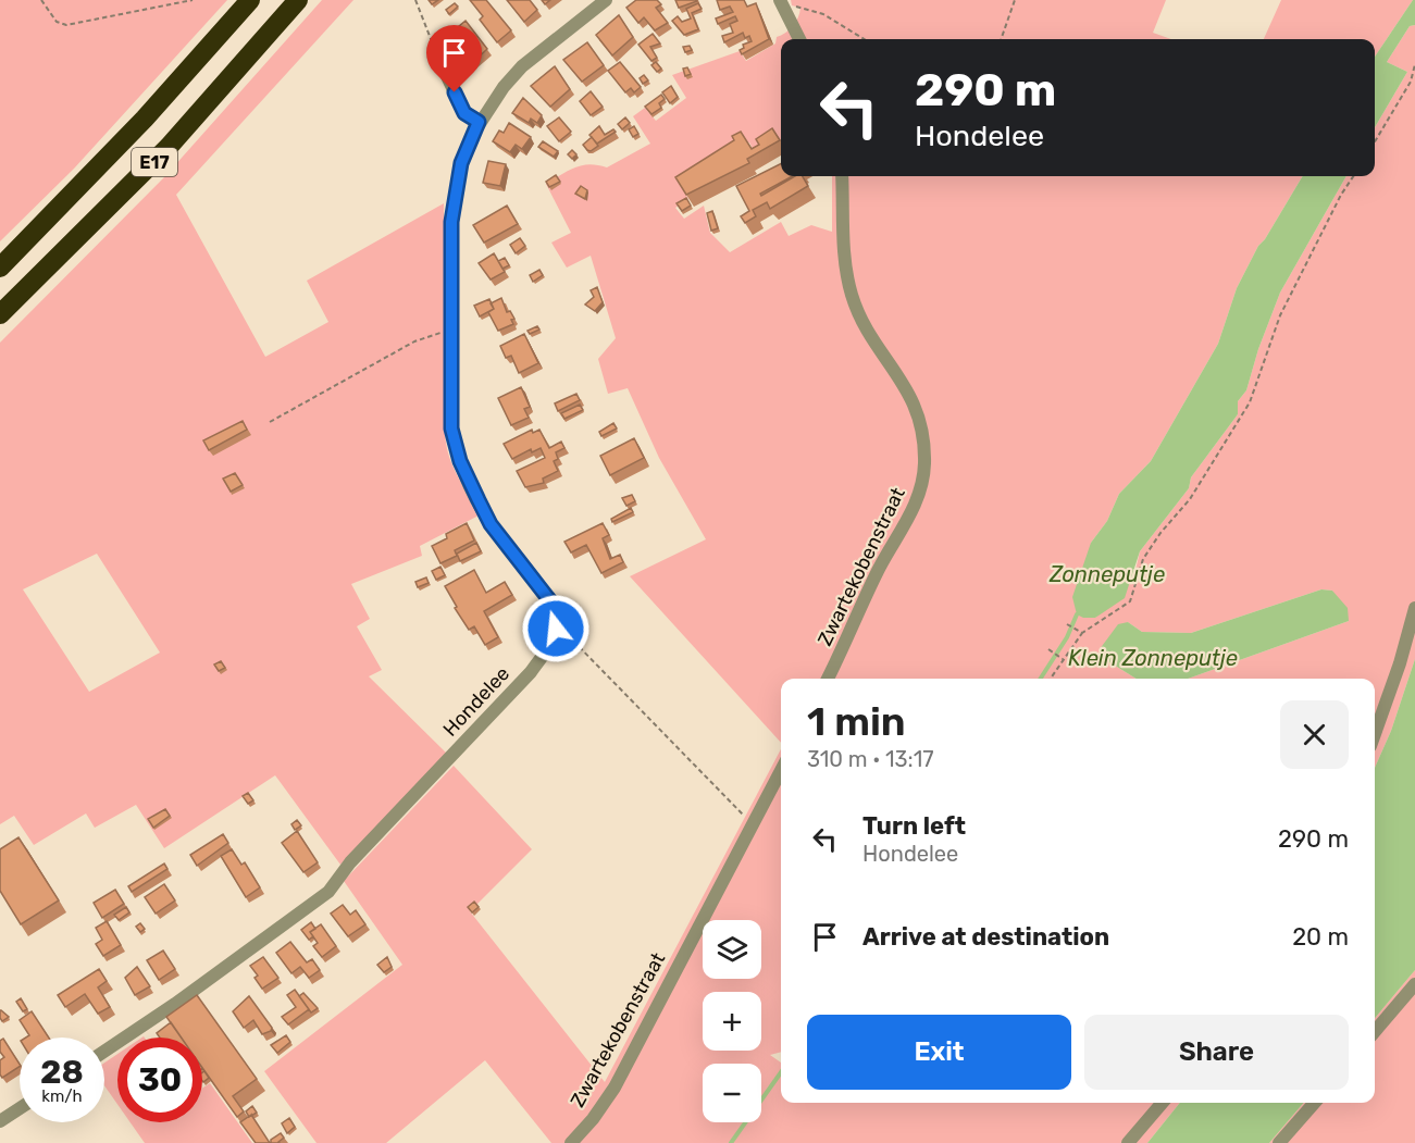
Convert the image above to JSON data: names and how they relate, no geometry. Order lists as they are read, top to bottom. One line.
{"streets":{"highway":["E17"],"street":["Zwartekobenstraat","Hondelee"]},"water":["Zonneputje","Klein Zonneputje"],"page":{"turn":["290 m","Hondelee"],"heading":["1 min","310 m · 13:17"],"list":[{"name":"Turn left","note":"Hondelee","value":"290 m"},{"name":"Arrive at destination","value":"20 m"}],"map_buttons":["+","−"],"buttons":["Exit","Share"],"speed":"28 km/h","limit":"30"}}
